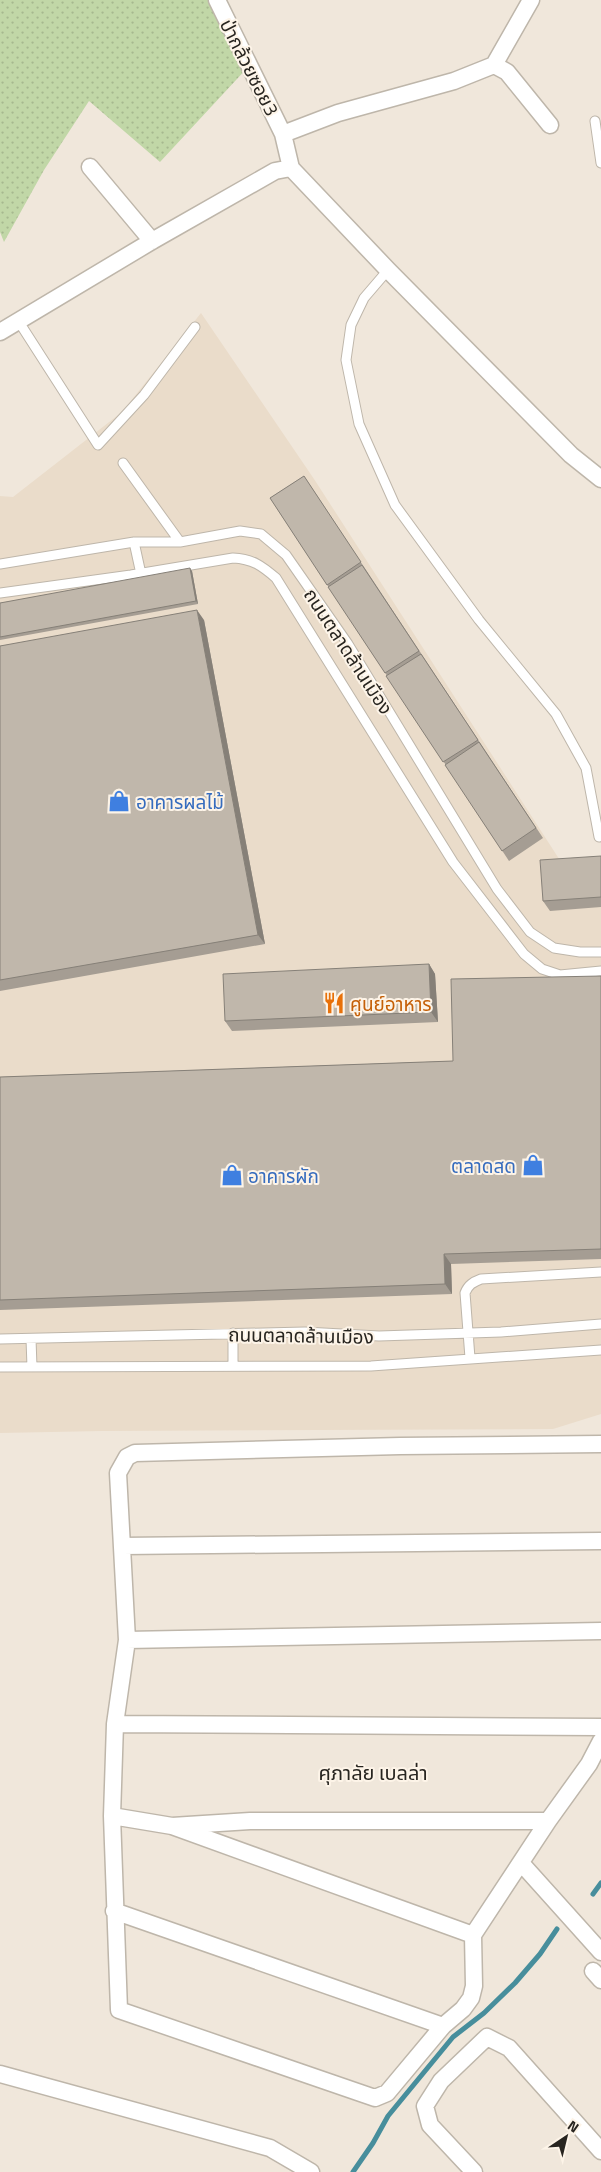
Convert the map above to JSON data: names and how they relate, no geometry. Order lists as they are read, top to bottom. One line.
{"streets":{"street":["ป่ากล้วยซอย3"],"lane":["ถนนตลาดล้านเมือง"]},"districts":["ศุภาลัย เบลล่า"],"places":{"shop":["อาคารผลไม้","ตลาดสด","อาคารผัก"],"restaurant":["ศูนย์อาหาร"]},"north":"top right"}
